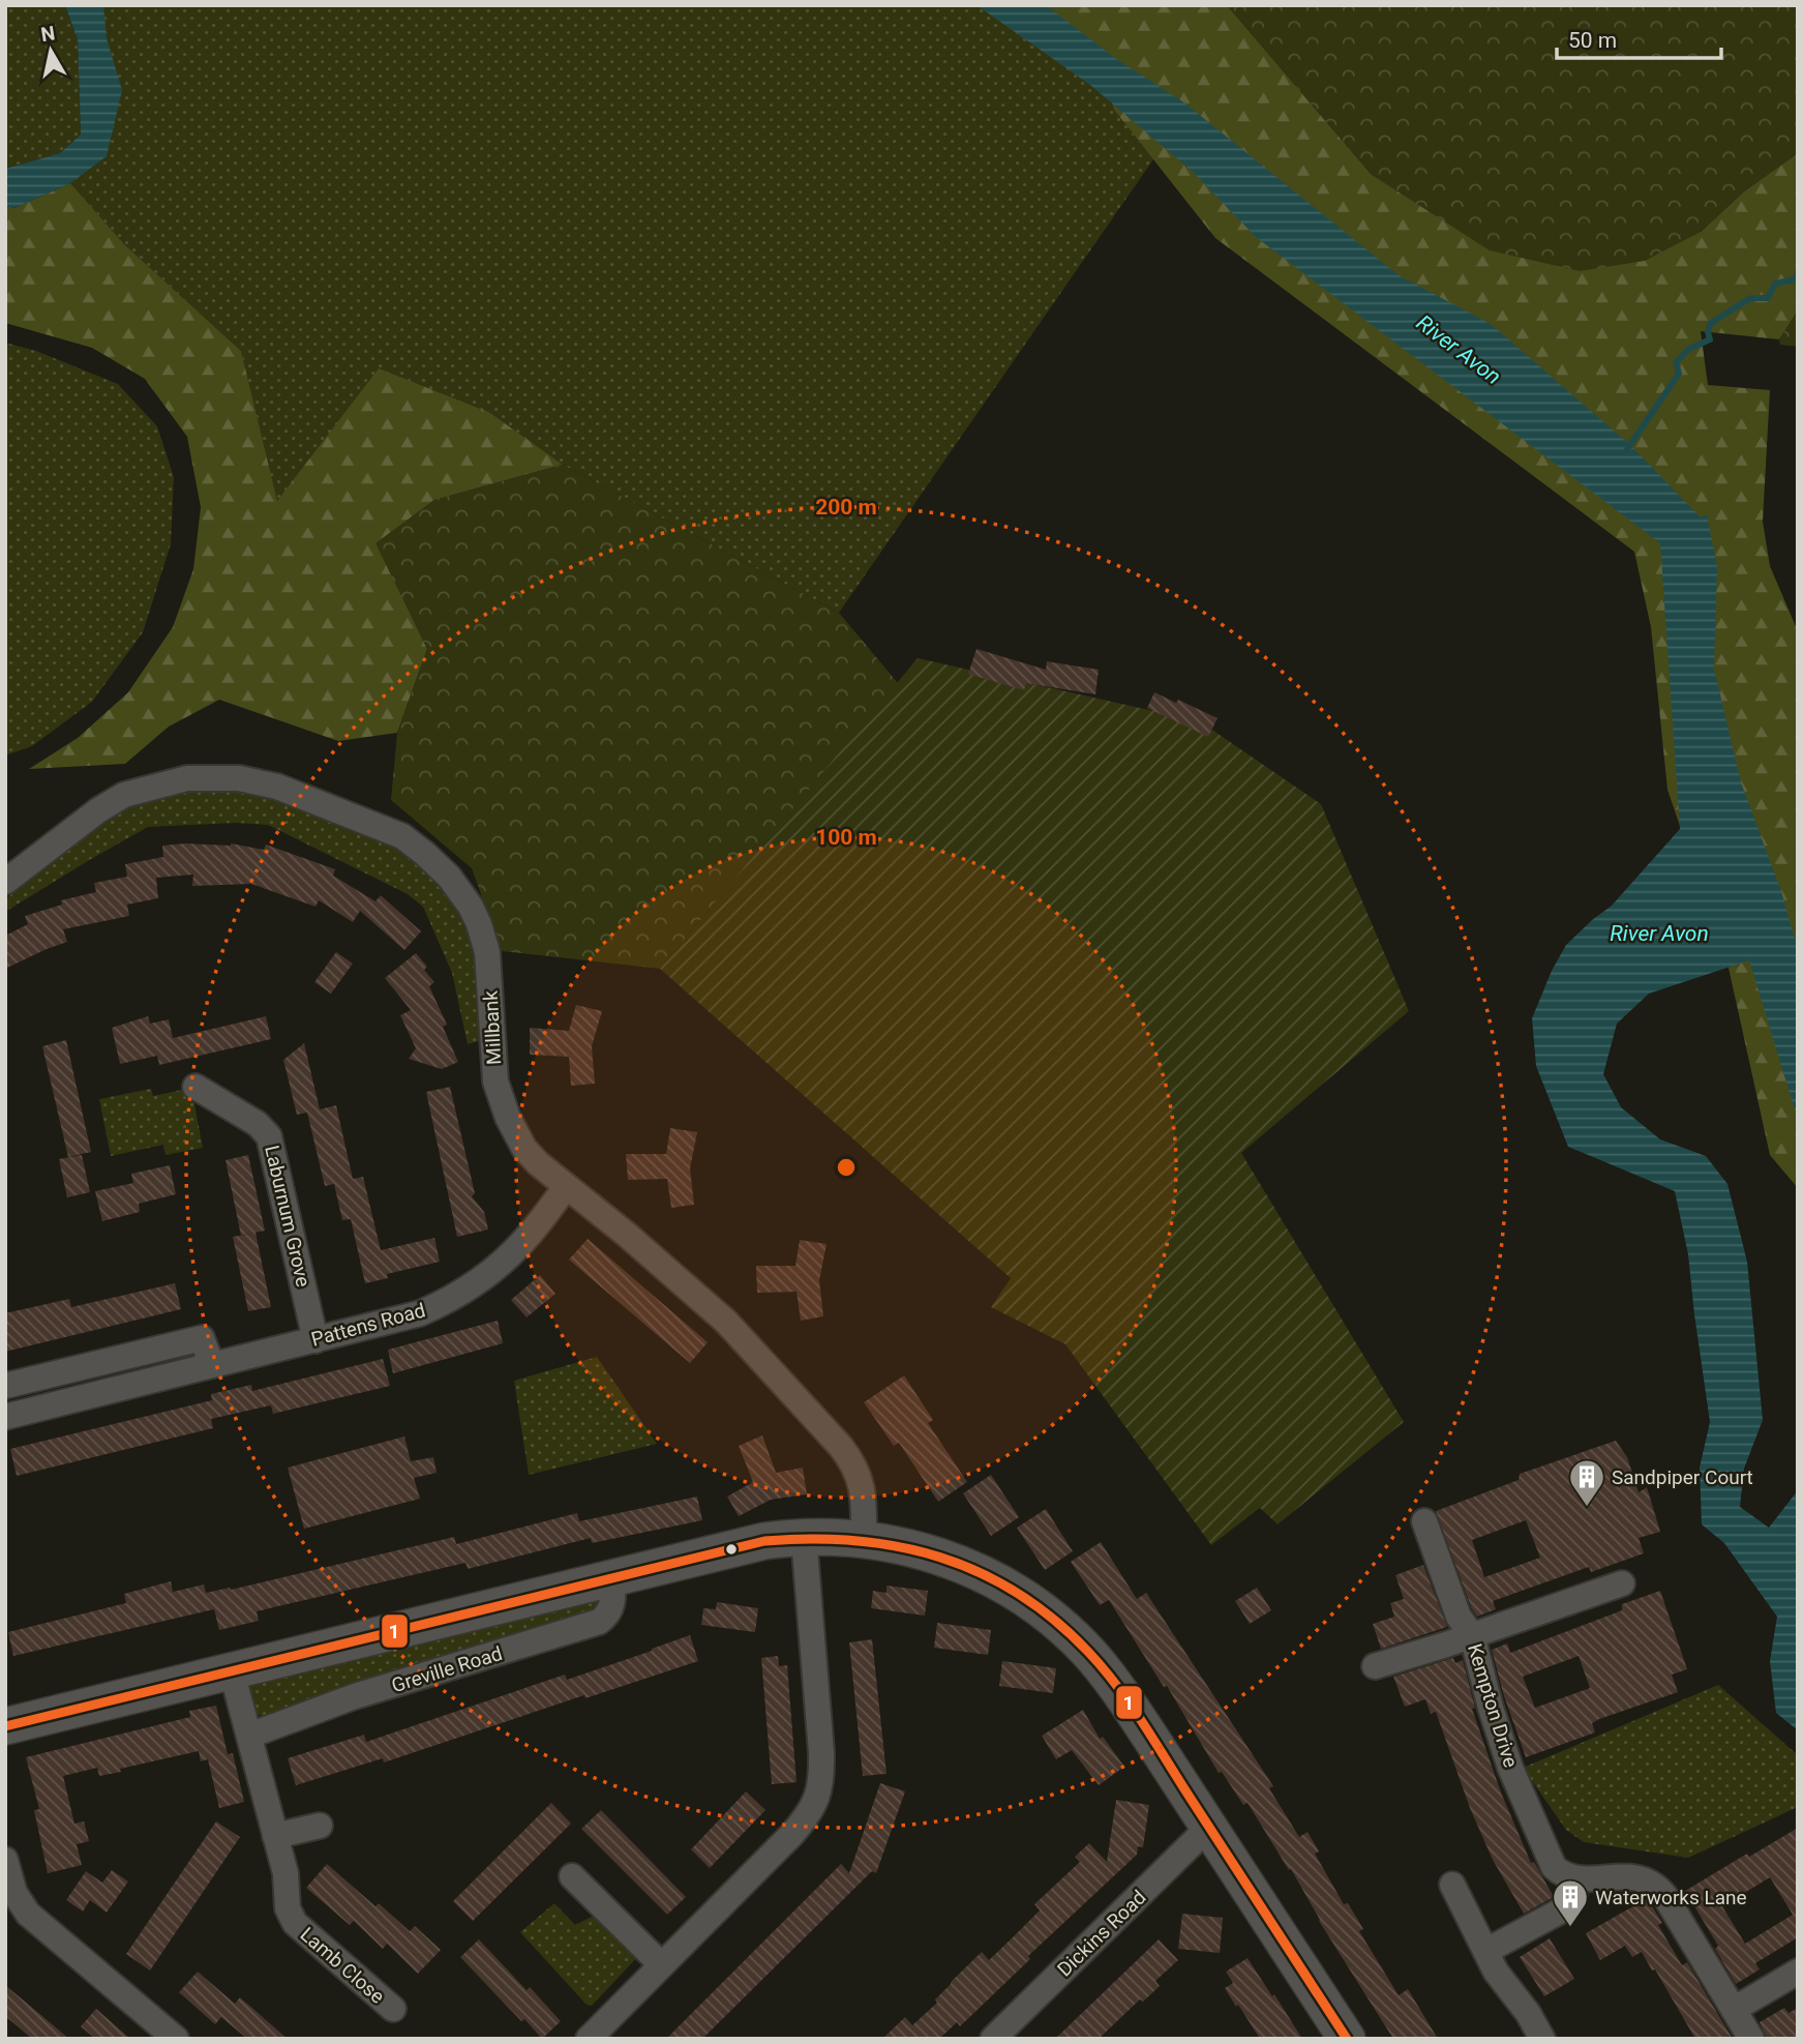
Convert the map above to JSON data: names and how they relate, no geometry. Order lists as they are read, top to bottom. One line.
{"streets":{"street":["Millbank","Laburnum Grove","Pattens Road","Greville Road","Kempton Drive","Dickins Road","Lamb Close"]},"crossings":[["Millbank","Pattens Road"],["Laburnum Grove","Pattens Road"],["Greville Road","Lamb Close"]],"water":["River Avon"],"places":{"building":["Sandpiper Court","Waterworks Lane"]},"lines":["transit line 1"],"scale_bar":"50 m","north":"top","rings":["200 m","100 m"]}
